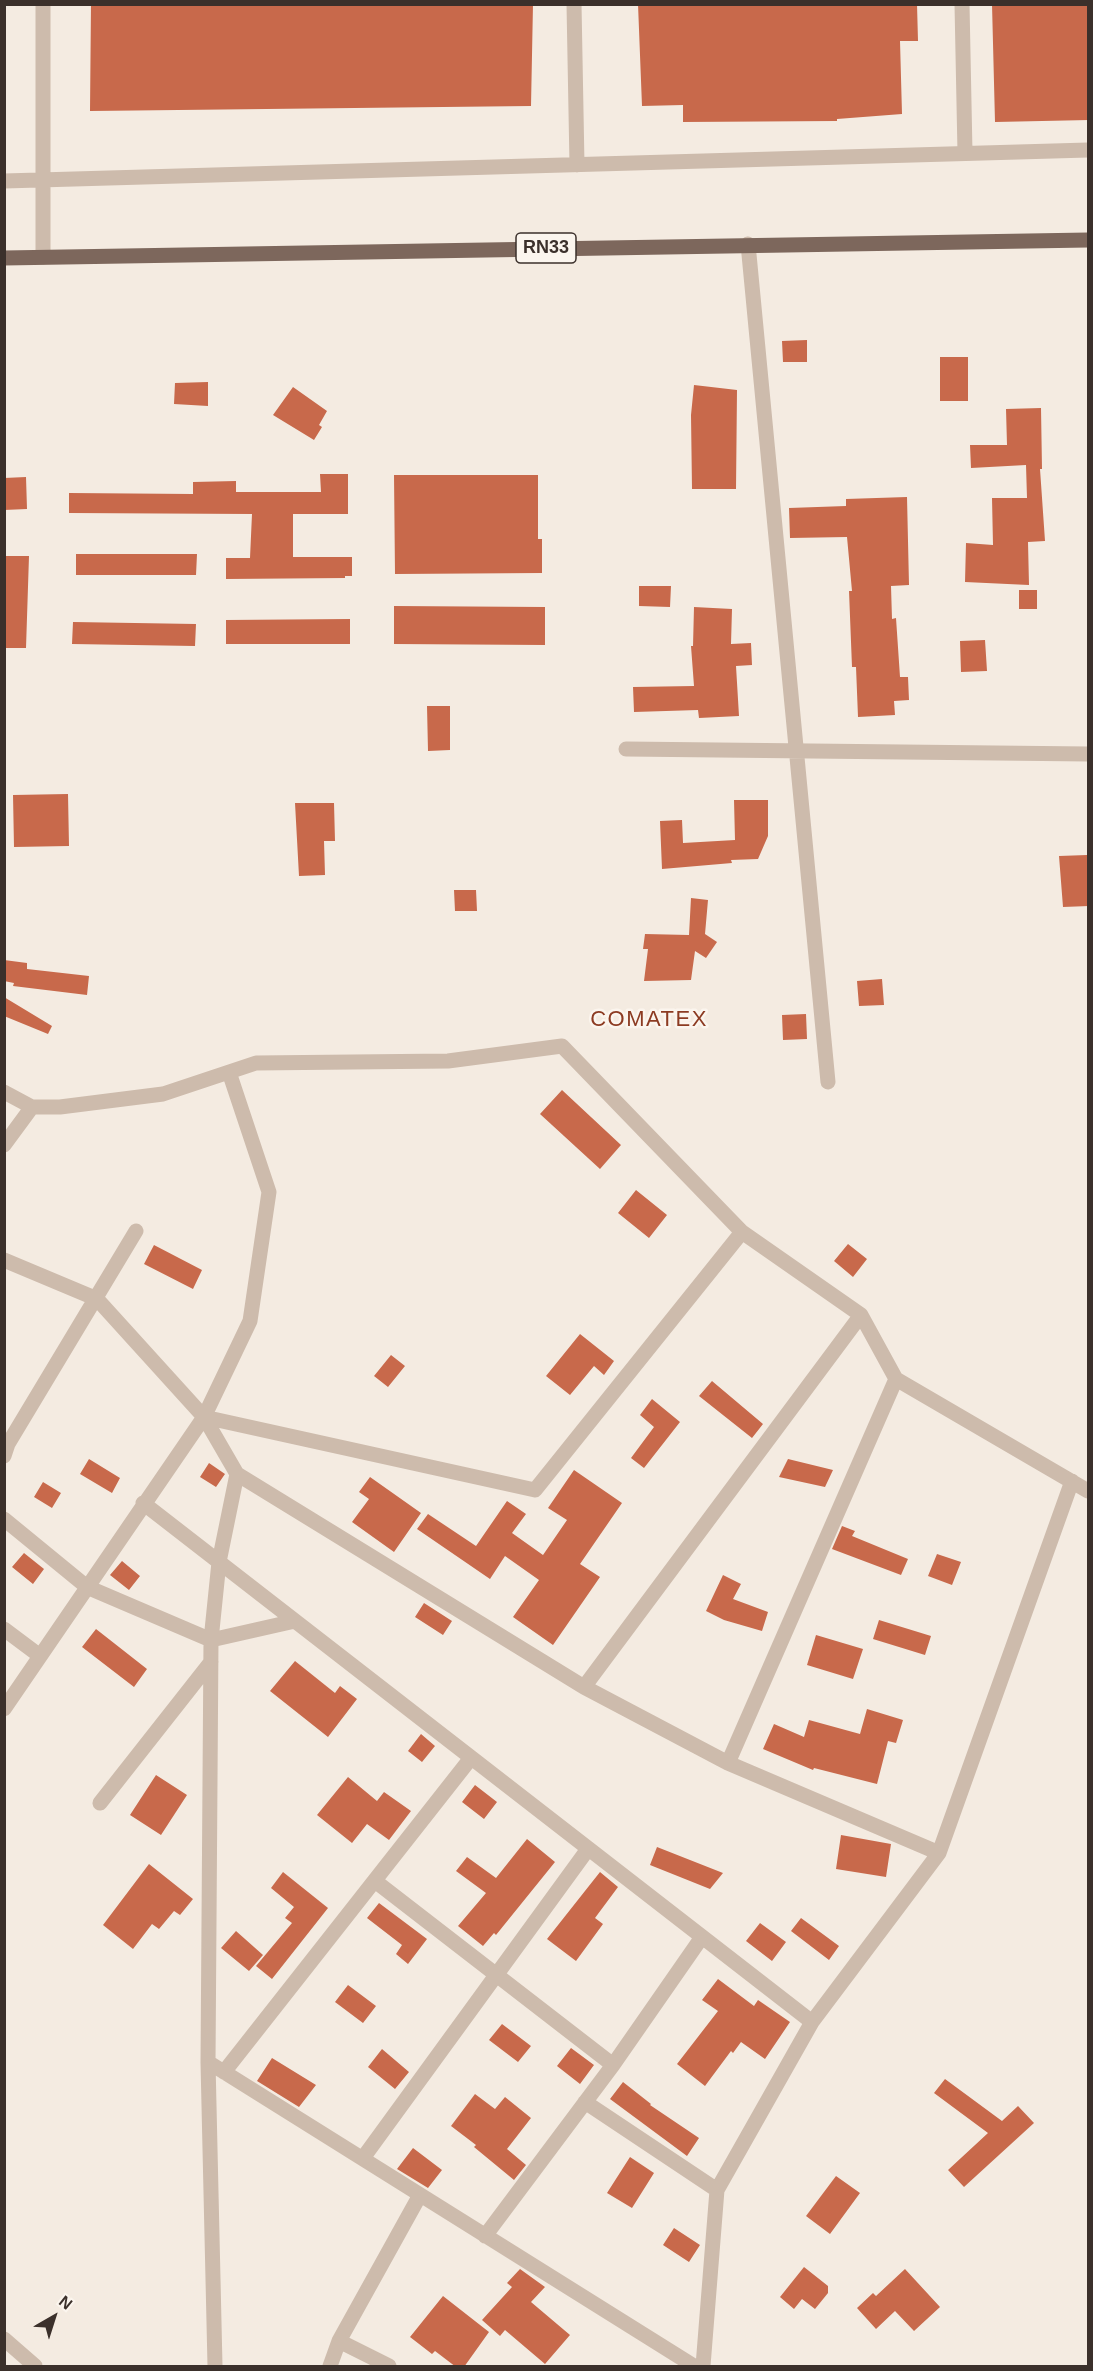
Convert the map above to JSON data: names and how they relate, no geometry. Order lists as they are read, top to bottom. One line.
{"streets":{"main road":["RN33"]},"districts":["COMATEX"],"north":"top right"}
